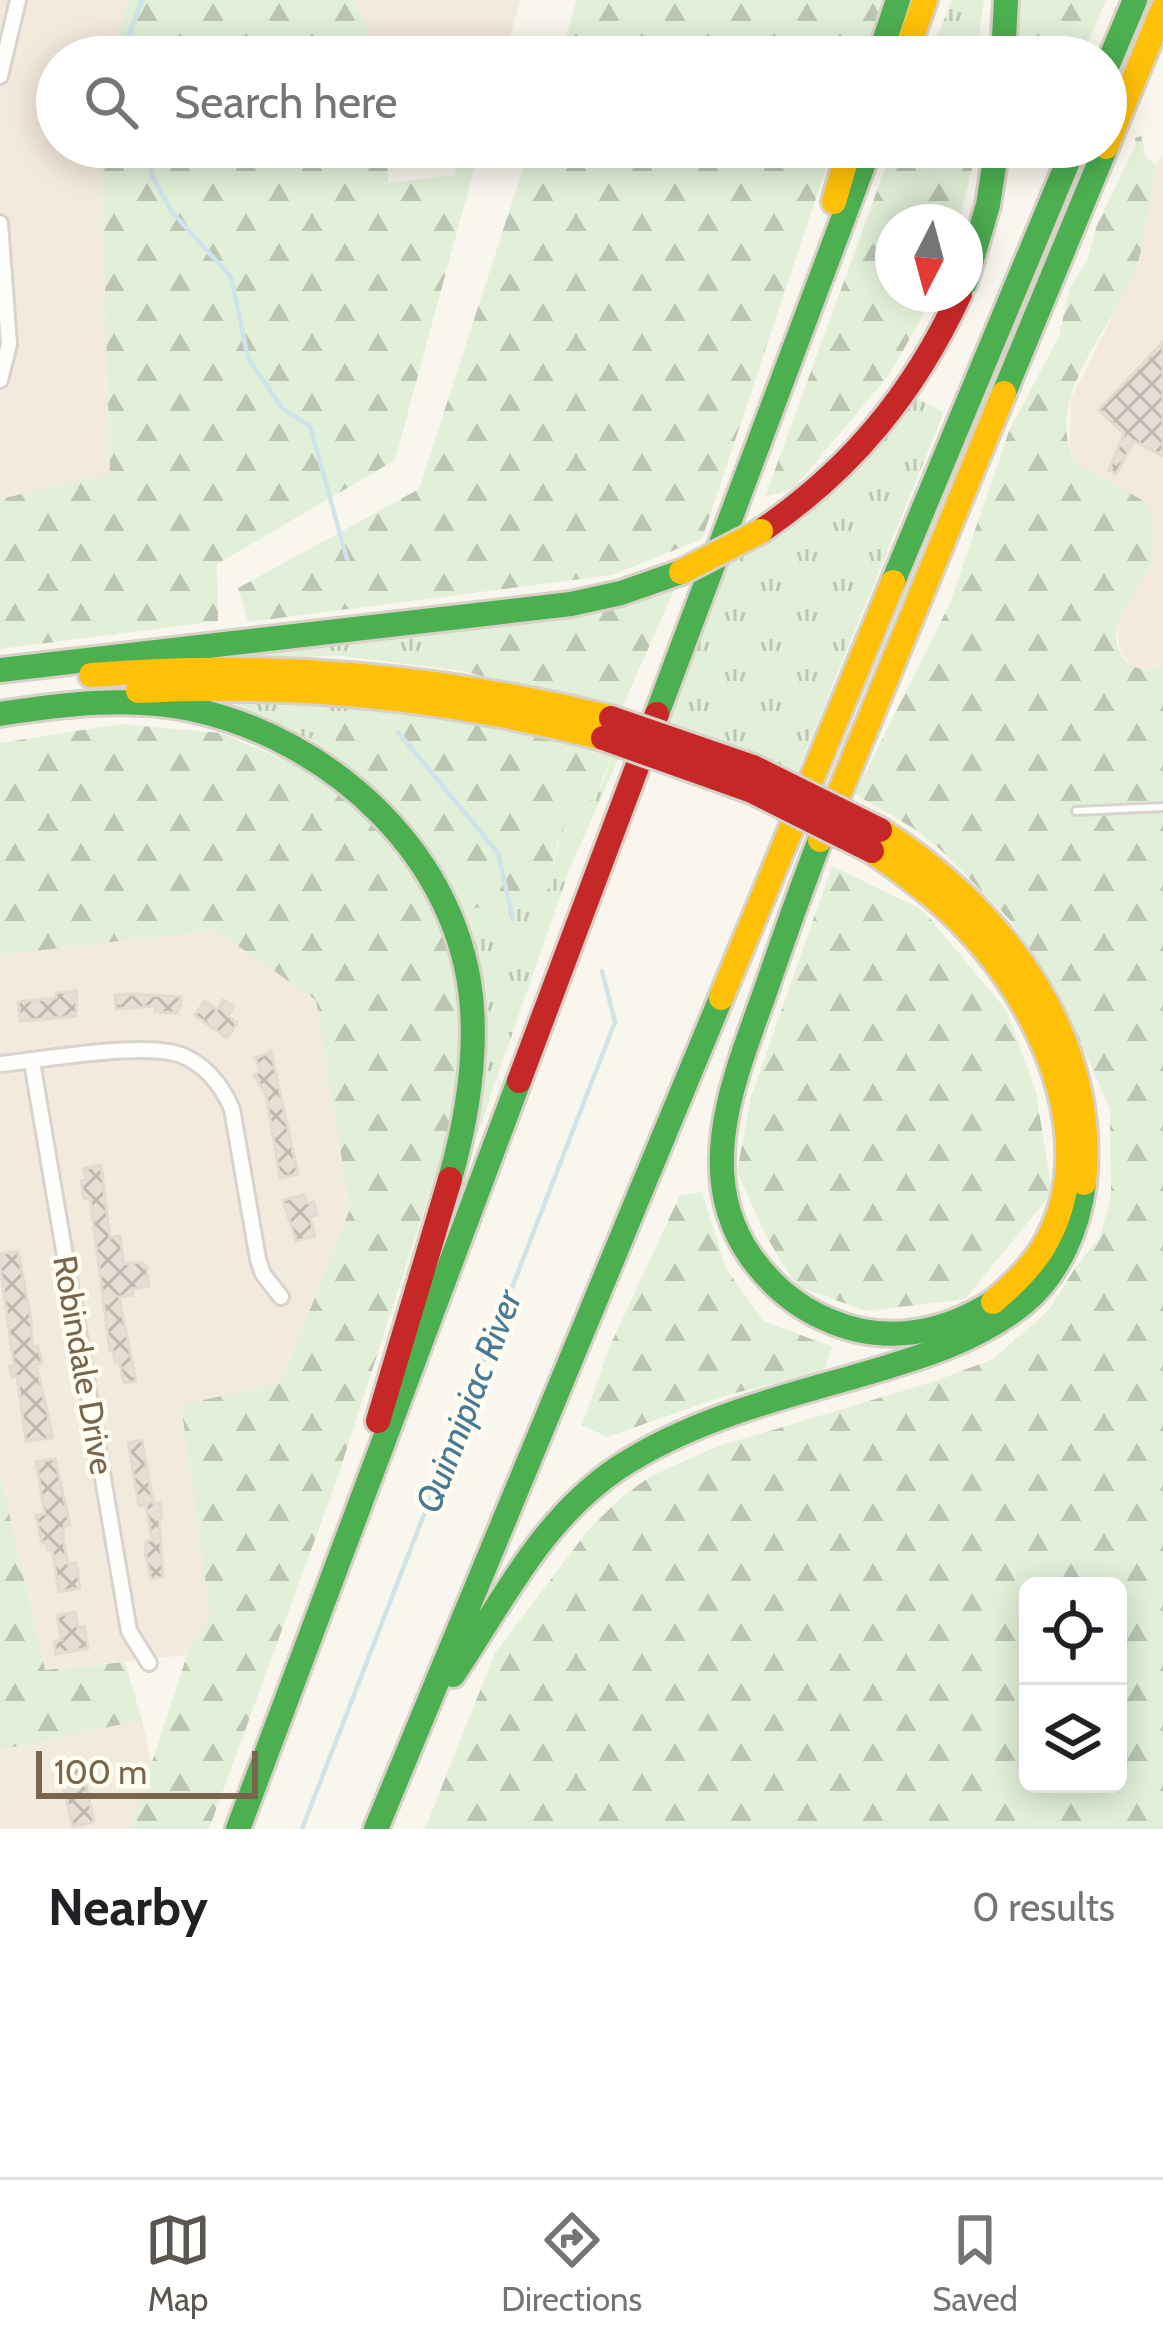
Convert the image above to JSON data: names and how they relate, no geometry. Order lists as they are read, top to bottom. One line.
{"streets":{"street":["Robindale Drive"]},"water":["Quinnipiac River"],"scale_bar":"100 m","north":"bottom","page":{"search":"Search here","scale":"100 m","heading":["Nearby","0 results"],"nav":["Map","Directions","Saved"]}}
